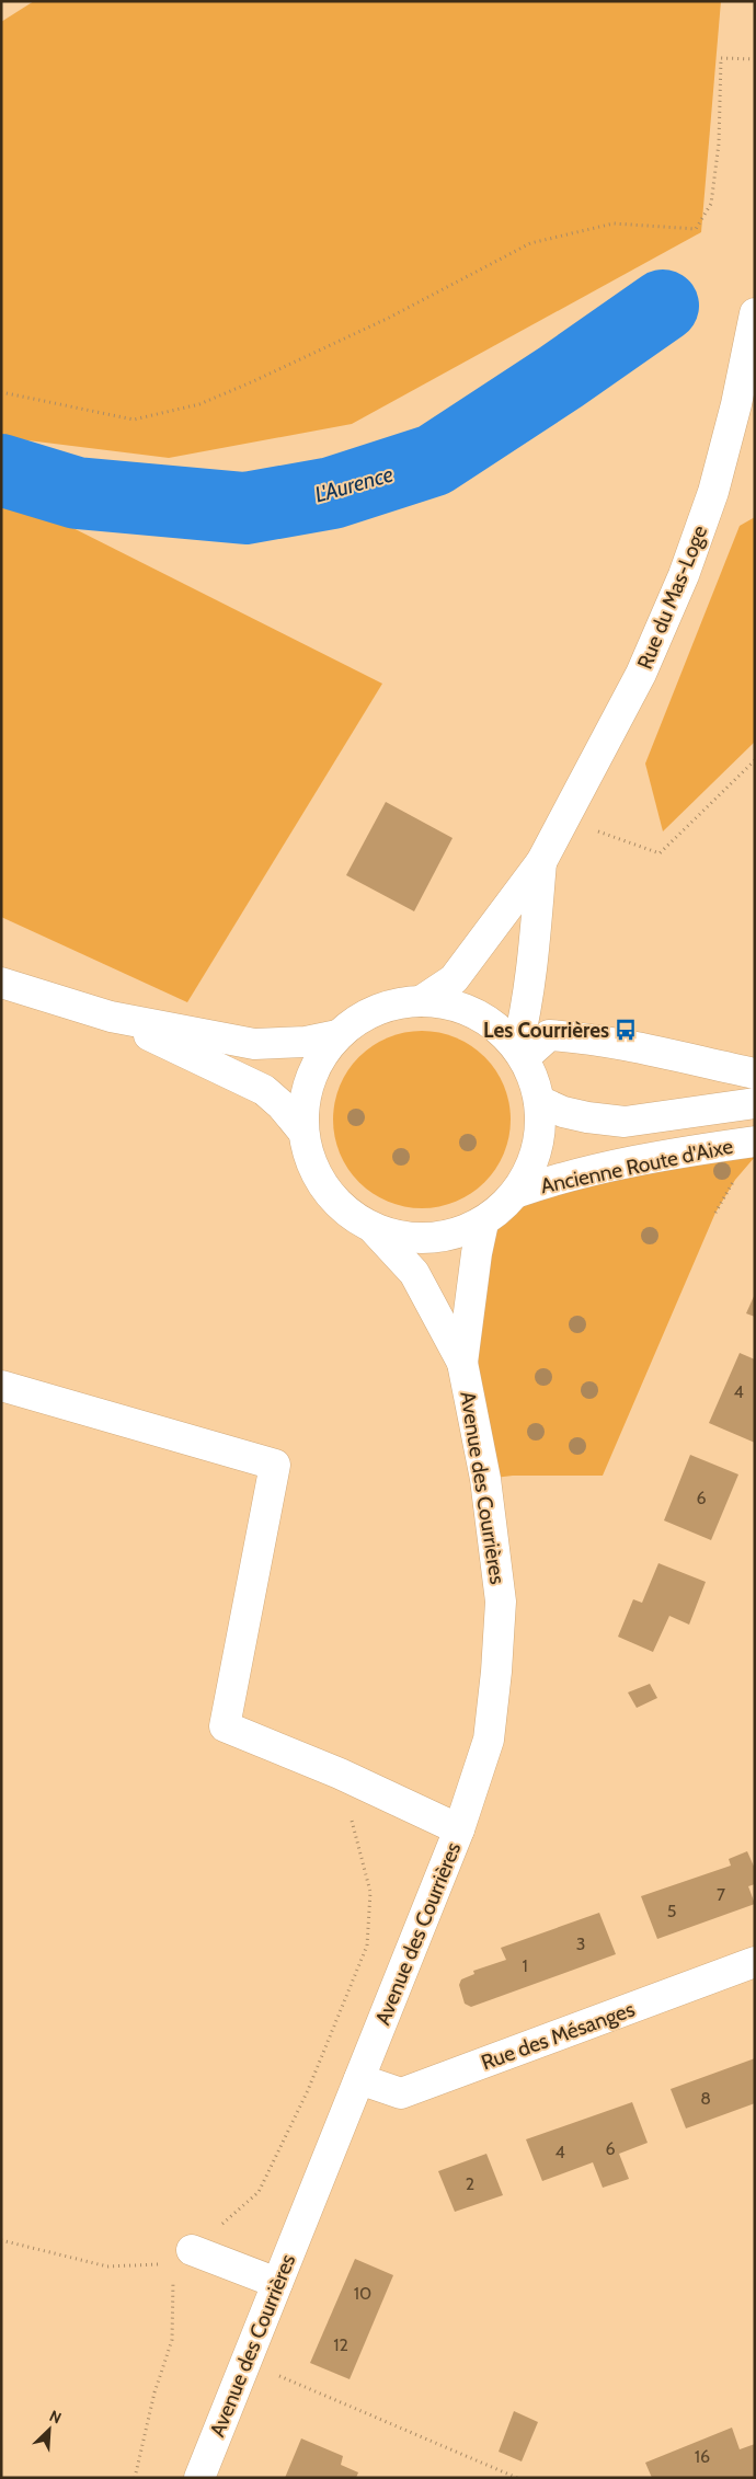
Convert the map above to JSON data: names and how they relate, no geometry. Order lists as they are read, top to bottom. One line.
{"streets":{"main road":["Rue du Mas-Loge","Ancienne Route d'Aixe","Avenue des Courrières","Rue des Mésanges"]},"crossings":[["Avenue des Courrières","Rue des Mésanges"]],"water":["L'Aurence"],"places":{"bus stop":["Les Courrières"]},"house_numbers":["4","6","7","5","3","1","8","6","4","2","10","12","16"],"north":"top right"}
